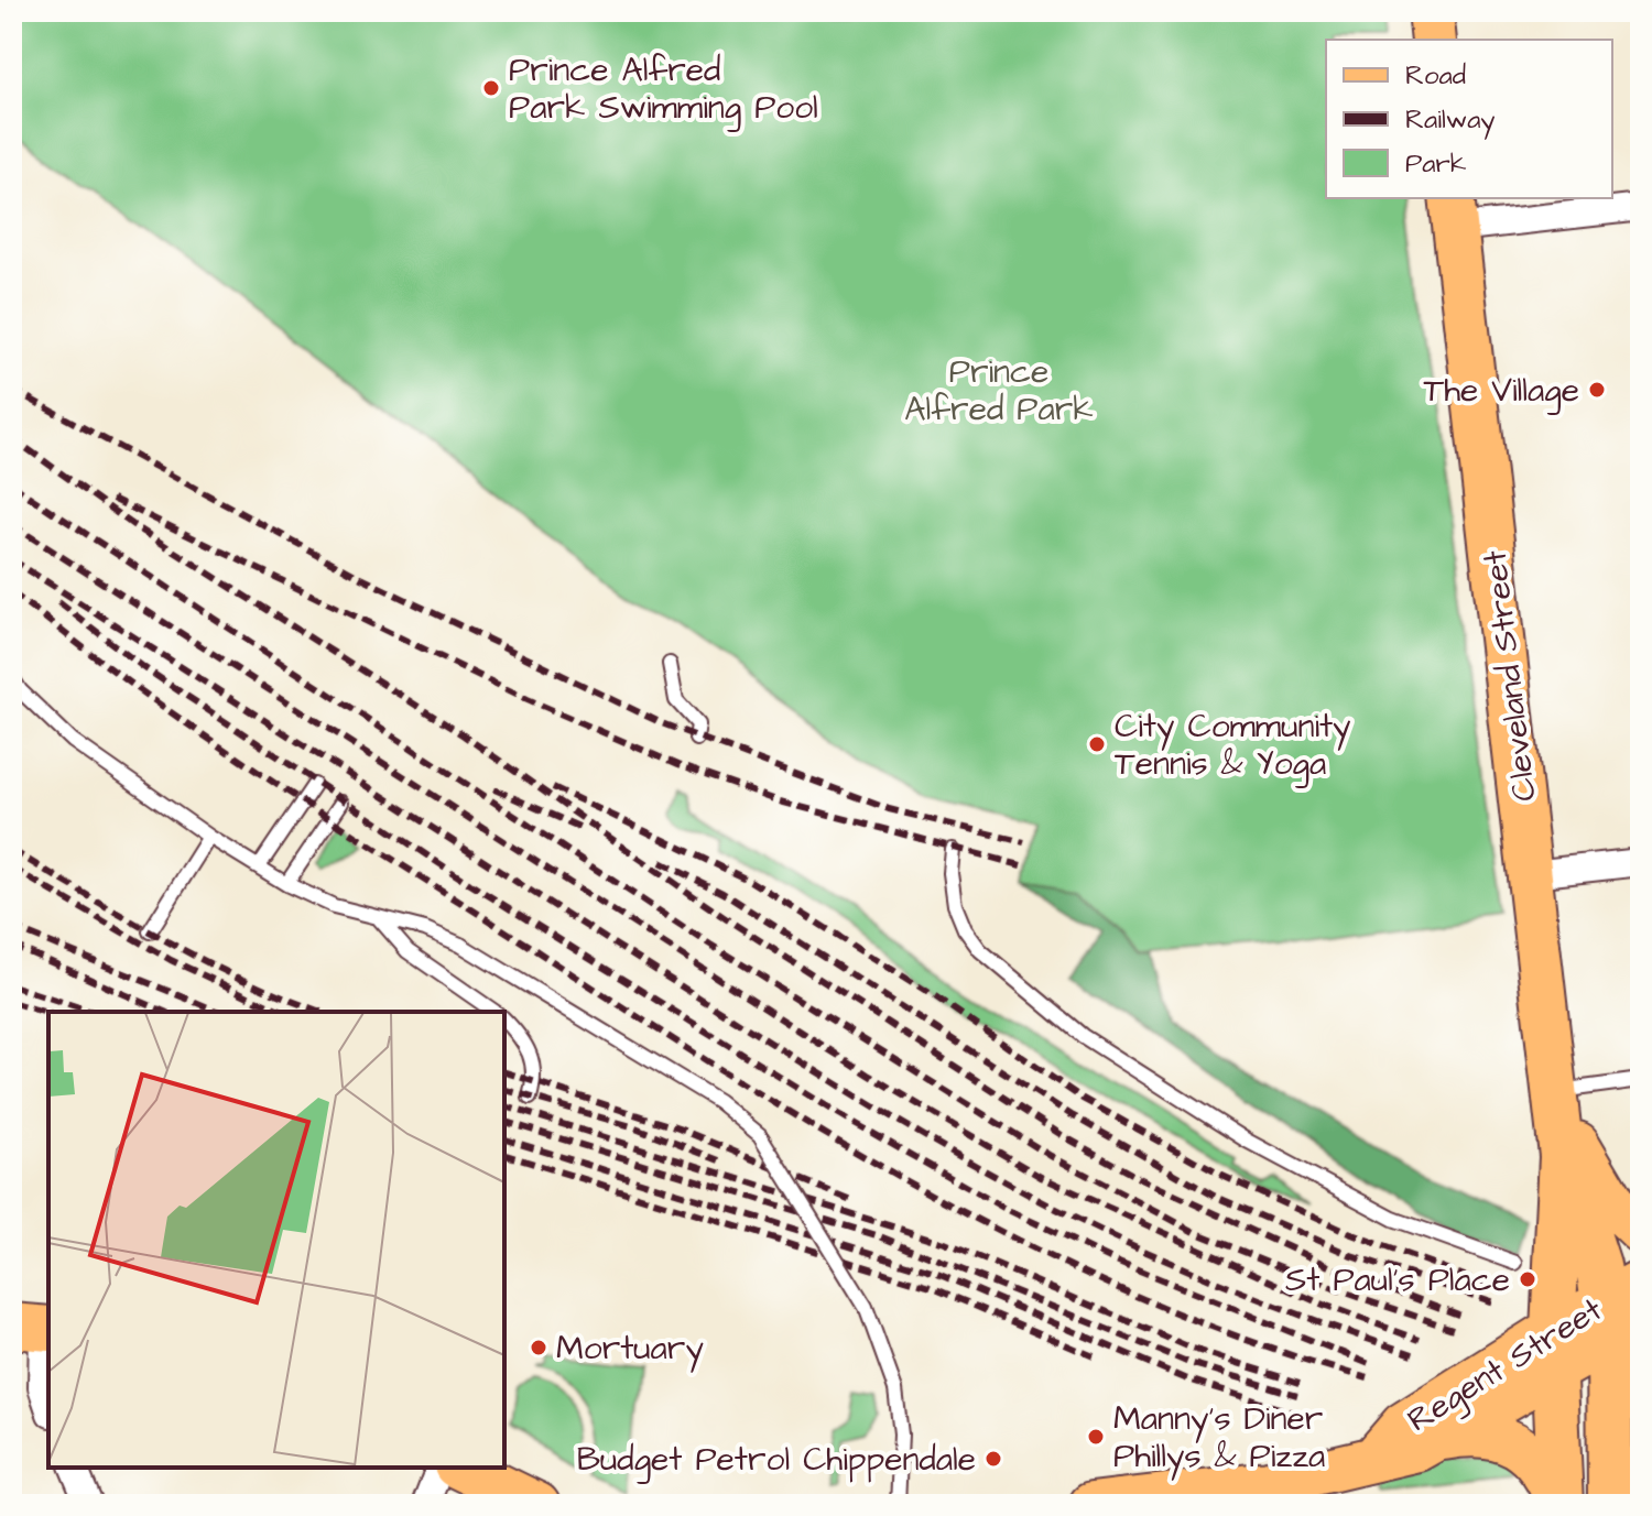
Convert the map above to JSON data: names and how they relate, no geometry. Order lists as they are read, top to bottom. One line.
{"streets":{"main road":["Cleveland Street","Regent Street"]},"crossings":[["Cleveland Street","Regent Street"]],"parks":["Prince Alfred Park"],"places":["Prince Alfred Park Swimming Pool","The Village","City Community Tennis & Yoga","St Paul's Place","Mortuary","Manny's Diner Phillys & Pizza","Budget Petrol Chippendale"],"legend":["Road","Railway","Park"]}
